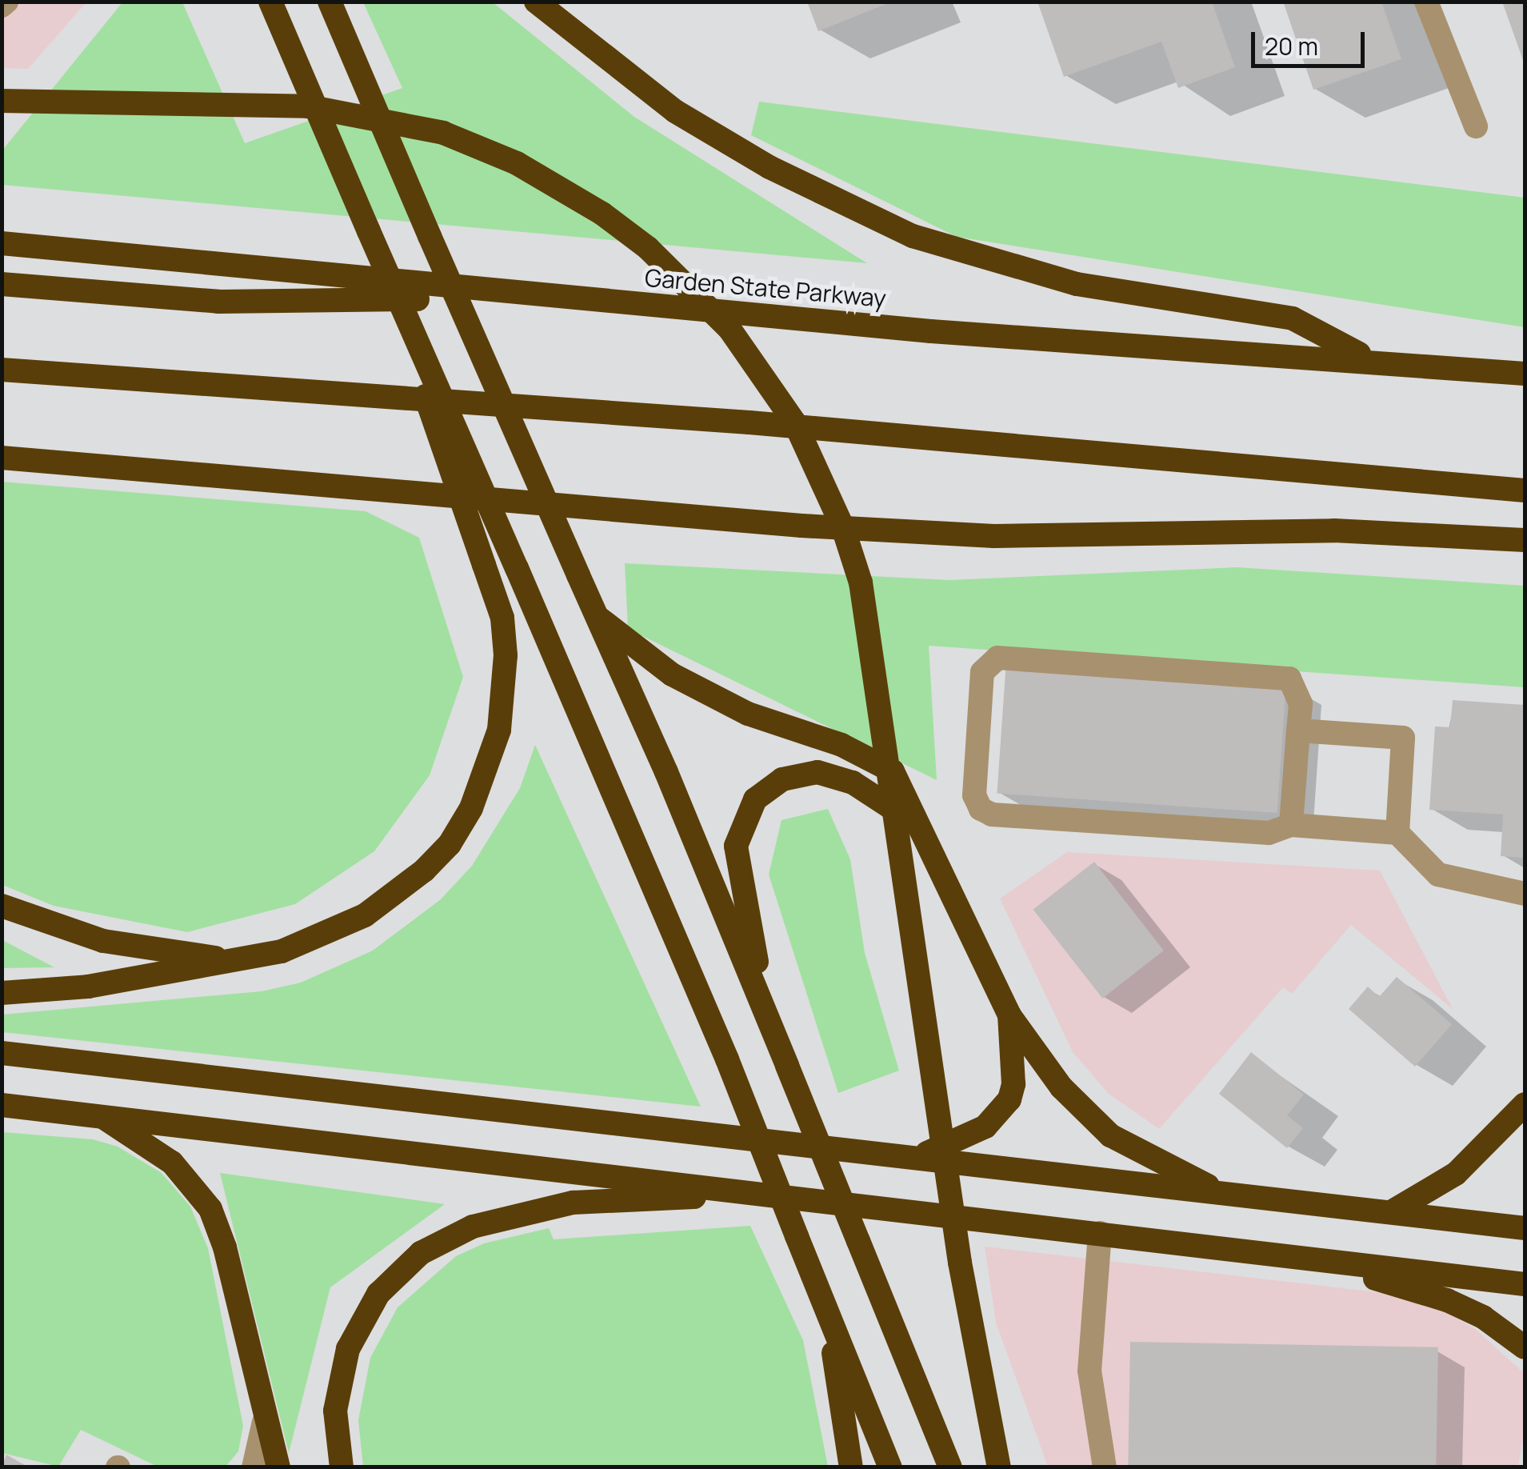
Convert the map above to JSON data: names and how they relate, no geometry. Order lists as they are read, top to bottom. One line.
{"streets":{"highway":["Garden State Parkway"]},"scale_bar":"20 m"}
